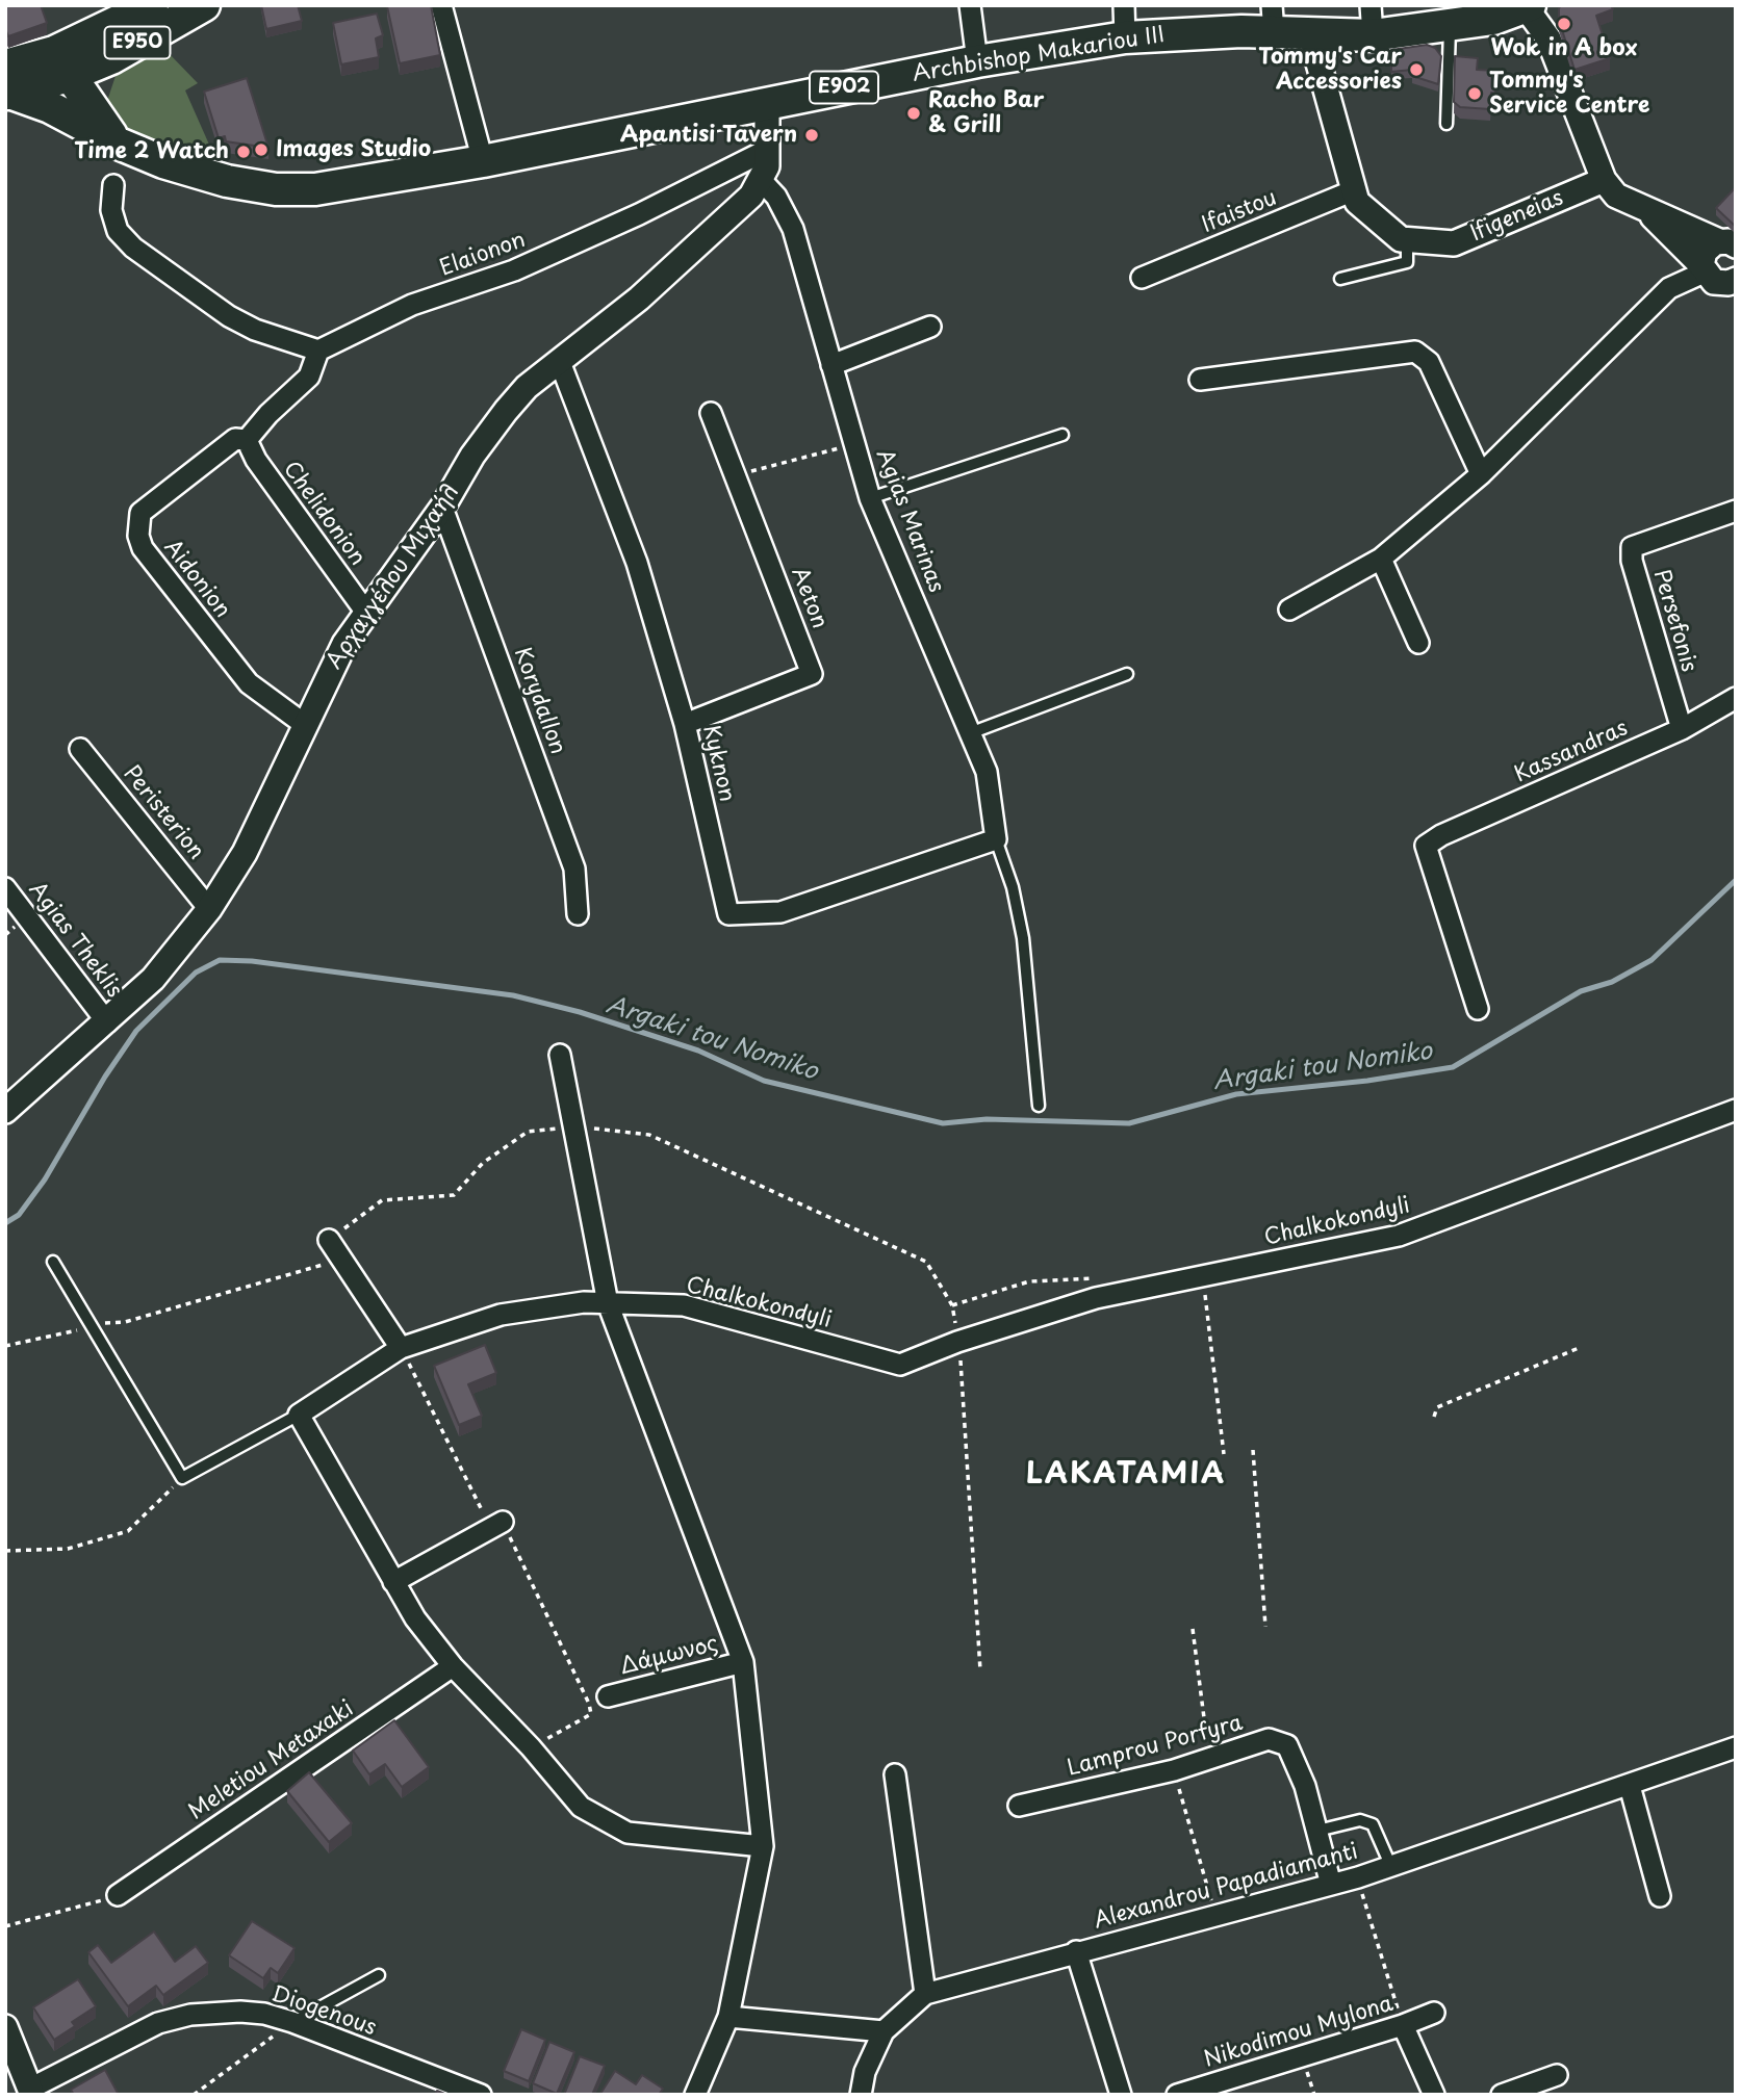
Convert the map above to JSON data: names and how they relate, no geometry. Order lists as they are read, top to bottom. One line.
{"streets":{"main road":["E950","Archbishop Makariou III","E902"],"street":["Ifaistou","Ifigeneias","Elaionon","Chelidonion","Agias Marinas","Αρχαγγέλου Μιχαήλ","Aidonion","Aeton","Persefonis","Korydallon","Kassandras","Kyknon","Peristerion","Agias Theklis","Chalkokondyli","Δάμωνος","Lamprou Porfyra","Meletiou Metaxaki","Alexandrou Papadiamanti","Diogenous","Nikodimou Mylona"]},"crossings":[["Archbishop Makariou III","E902"],["Archbishop Makariou III","Ifigeneias"],["Ifaistou","Ifigeneias"],["Chelidonion","Αρχαγγέλου Μιχαήλ"],["Chelidonion","Aidonion"],["Agias Marinas","Αρχαγγέλου Μιχαήλ"],["Agias Marinas","Kyknon"],["Αρχαγγέλου Μιχαήλ","Aidonion"],["Αρχαγγέλου Μιχαήλ","Korydallon"],["Αρχαγγέλου Μιχαήλ","Kyknon"],["Αρχαγγέλου Μιχαήλ","Peristerion"],["Αρχαγγέλου Μιχαήλ","Agias Theklis"],["Aeton","Kyknon"],["Persefonis","Kassandras"],["Lamprou Porfyra","Alexandrou Papadiamanti"]],"districts":["LAKATAMIA"],"water":["Argaki tou Nomiko"],"places":["Wok in A box","Tommy's Car Accessories","Tommy's Service Centre","Racho Bar & Grill","Apantisi Tavern","Images Studio","Time 2 Watch"]}
